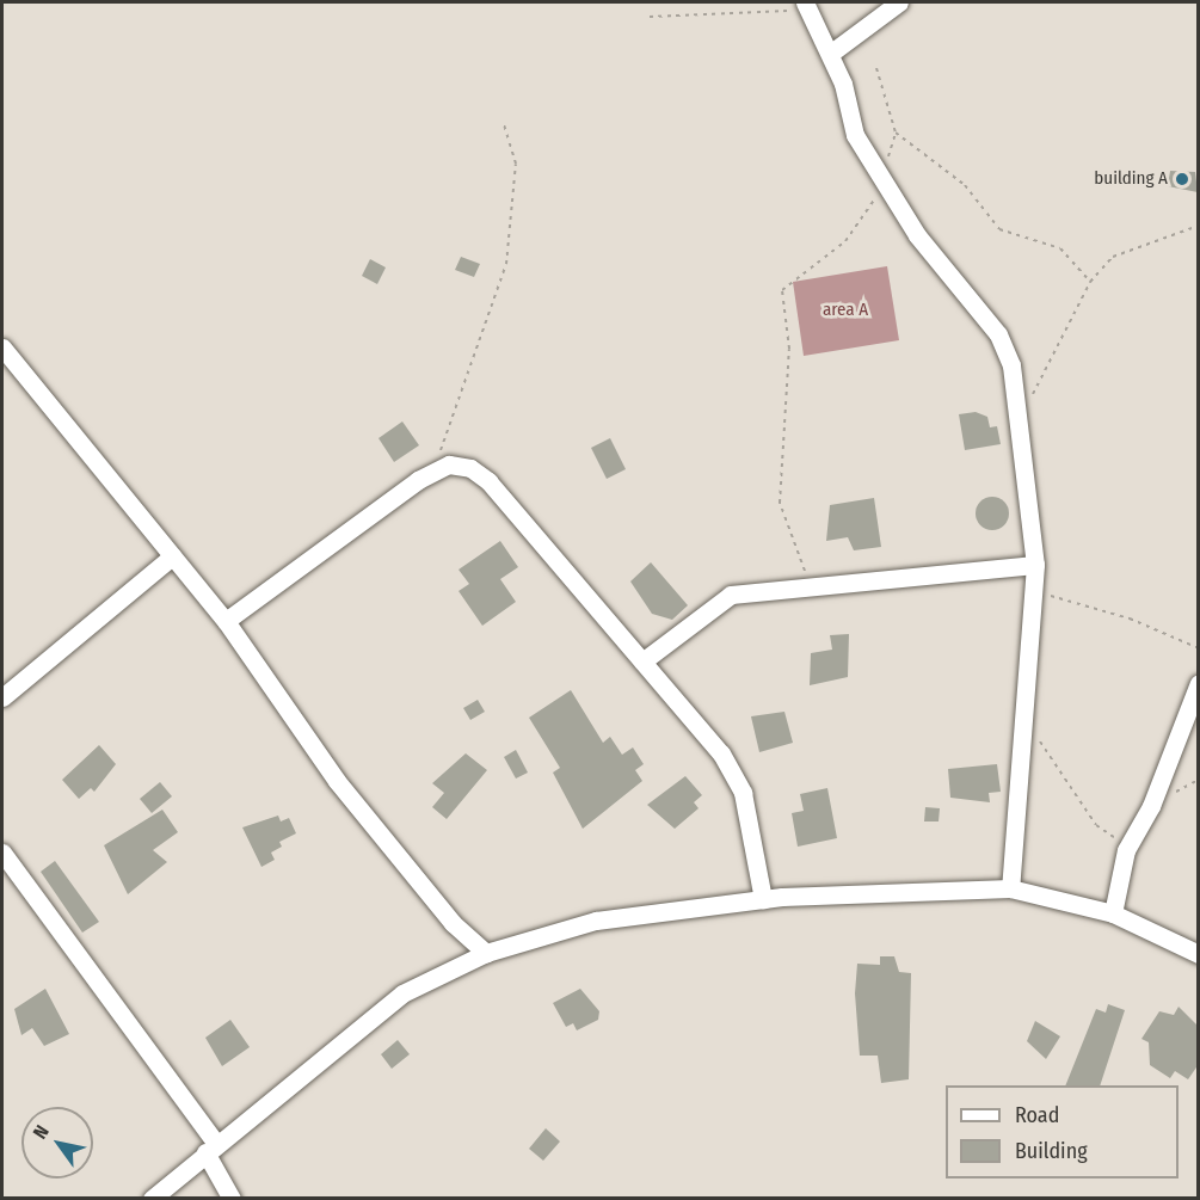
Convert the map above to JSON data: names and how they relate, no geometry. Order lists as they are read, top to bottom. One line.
{"parks":["area A"],"places":["building A"],"legend":["Road","Building"],"north":"top left"}
